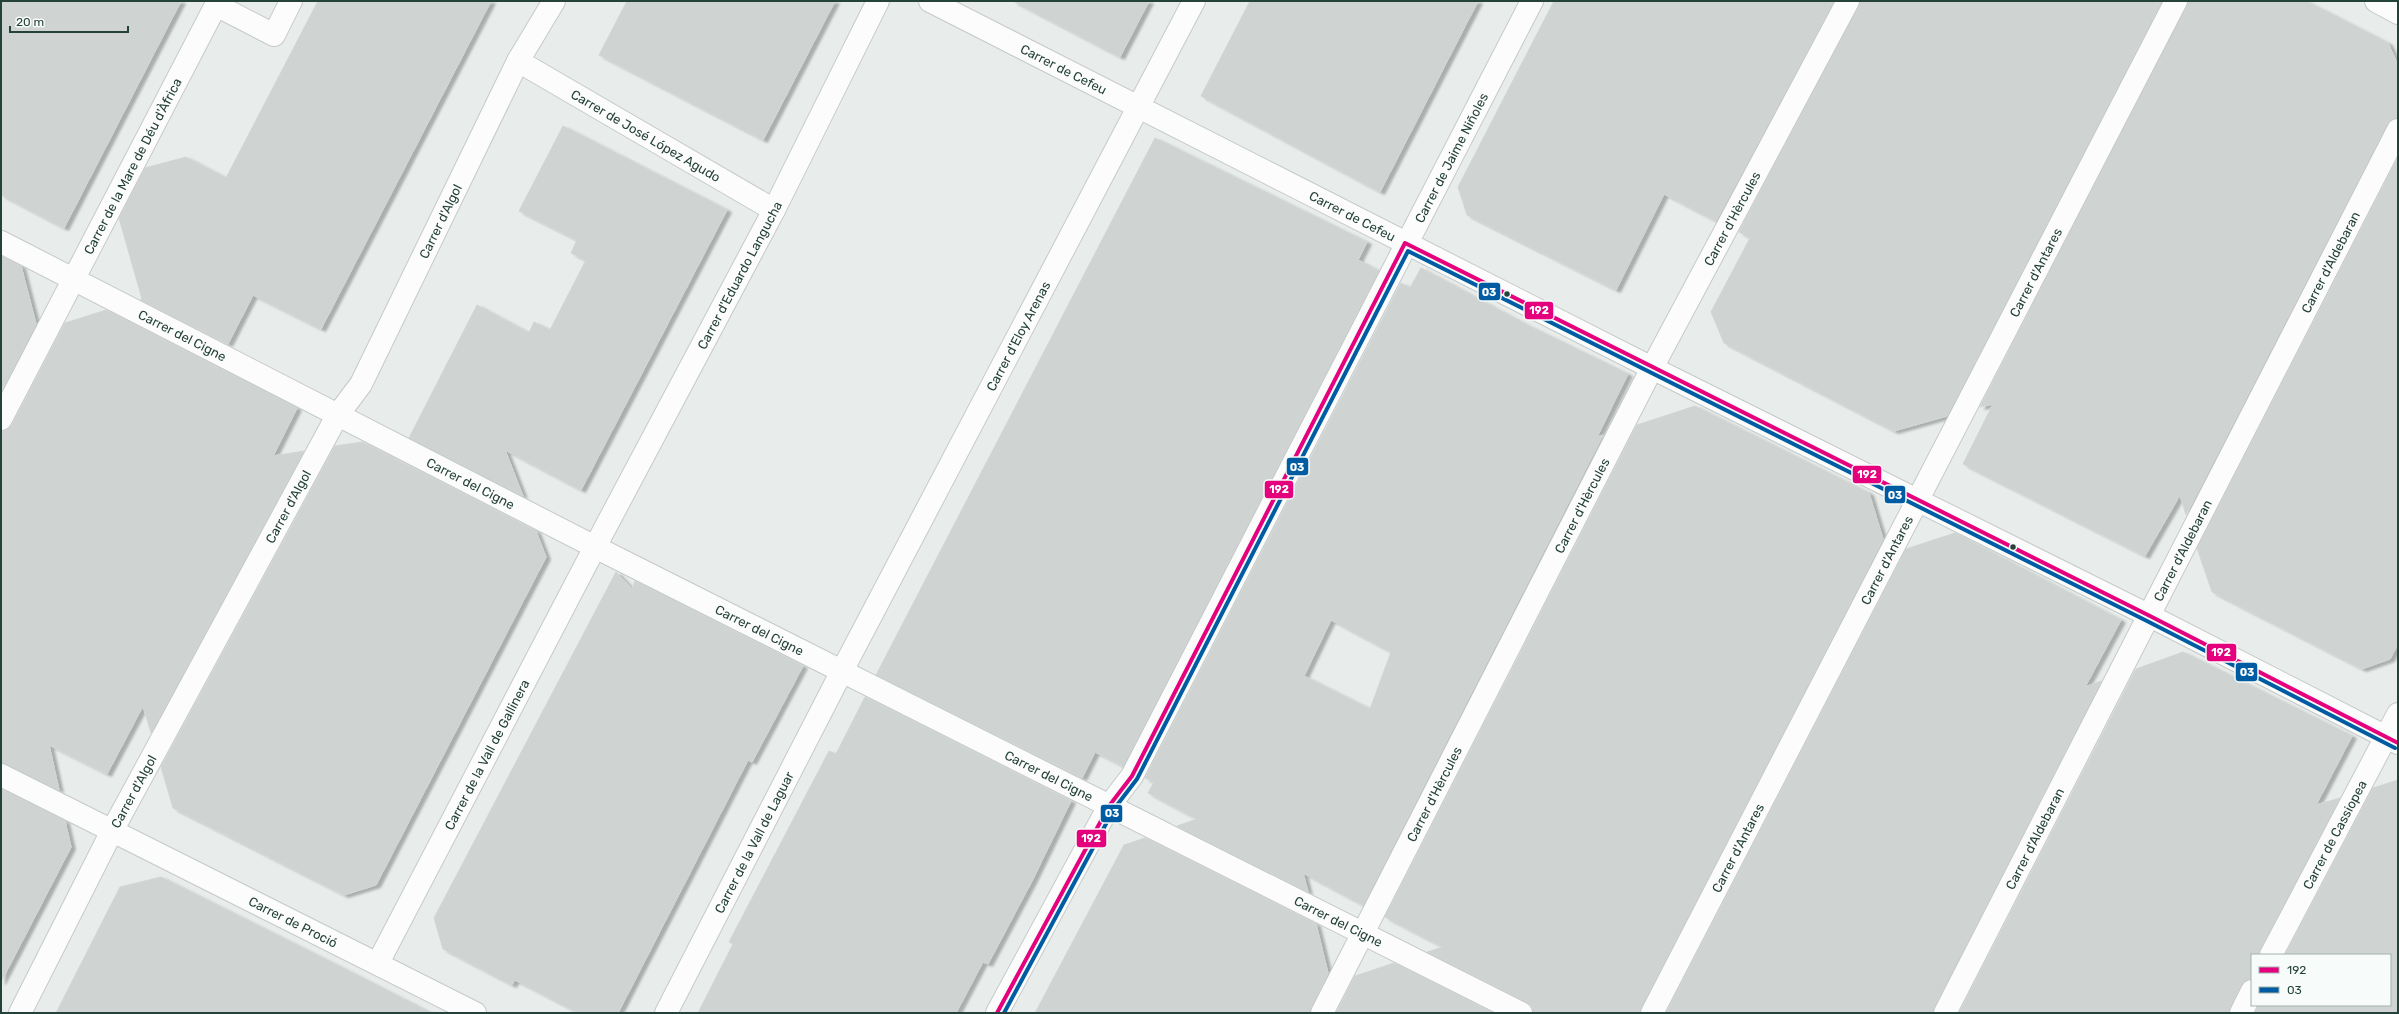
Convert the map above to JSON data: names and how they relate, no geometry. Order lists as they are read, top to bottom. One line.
{"streets":{"street":["Carrer de Cefeu","Carrer de José López Agudo","Carrer de Jaime Niñoles","Carrer de la Mare de Déu d'Àfrica","Carrer d'Hèrcules","Carrer d'Algol","Carrer d'Aldebaran","Carrer d'Antares","Carrer d'Eduardo Langucha","Carrer del Cigne","Carrer d'Eloy Arenas","Carrer de la Vall de Gallinera","Carrer de Cassiopea","Carrer de la Vall de Laguar","Carrer de Proció"]},"crossings":[["Carrer de Cefeu","Carrer de Jaime Niñoles"],["Carrer de Cefeu","Carrer d'Hèrcules"],["Carrer de Cefeu","Carrer d'Aldebaran"],["Carrer de Cefeu","Carrer d'Antares"],["Carrer de Cefeu","Carrer d'Eloy Arenas"],["Carrer de Cefeu","Carrer de Cassiopea"],["Carrer de José López Agudo","Carrer d'Algol"],["Carrer de José López Agudo","Carrer d'Eduardo Langucha"],["Carrer de Jaime Niñoles","Carrer del Cigne"],["Carrer de la Mare de Déu d'Àfrica","Carrer del Cigne"],["Carrer d'Hèrcules","Carrer del Cigne"],["Carrer d'Algol","Carrer del Cigne"],["Carrer d'Algol","Carrer de Proció"],["Carrer d'Eduardo Langucha","Carrer del Cigne"],["Carrer d'Eduardo Langucha","Carrer de la Vall de Gallinera"],["Carrer del Cigne","Carrer d'Eloy Arenas"],["Carrer del Cigne","Carrer de la Vall de Gallinera"],["Carrer del Cigne","Carrer de la Vall de Laguar"],["Carrer d'Eloy Arenas","Carrer de la Vall de Laguar"],["Carrer de la Vall de Gallinera","Carrer de Proció"]],"lines":["transit line 192","transit line 03"],"legend":["192","03"],"scale_bar":"20 m"}
